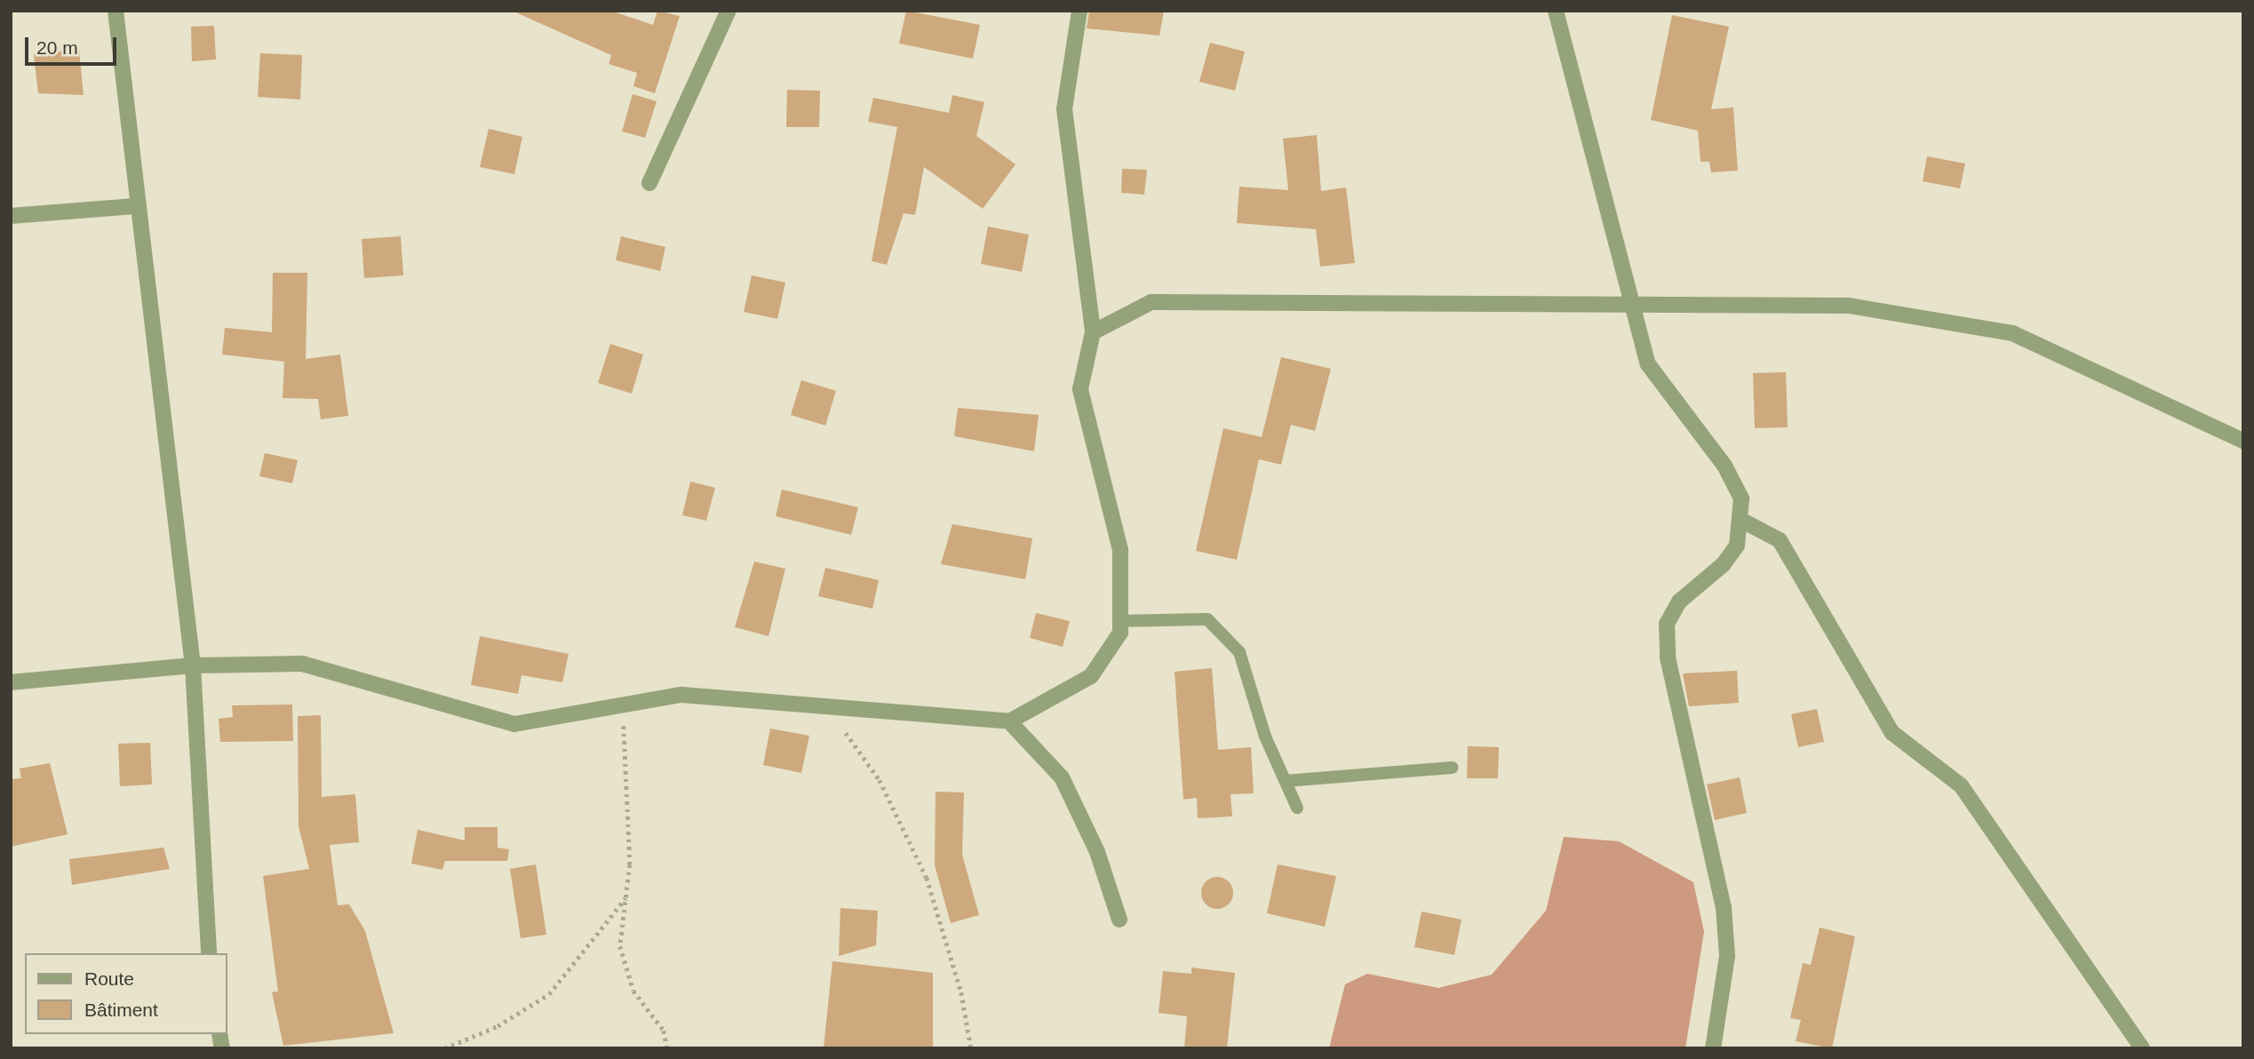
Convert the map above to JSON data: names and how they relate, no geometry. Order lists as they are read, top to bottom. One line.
{"legend":["Route","Bâtiment"],"scale_bar":"20 m"}
